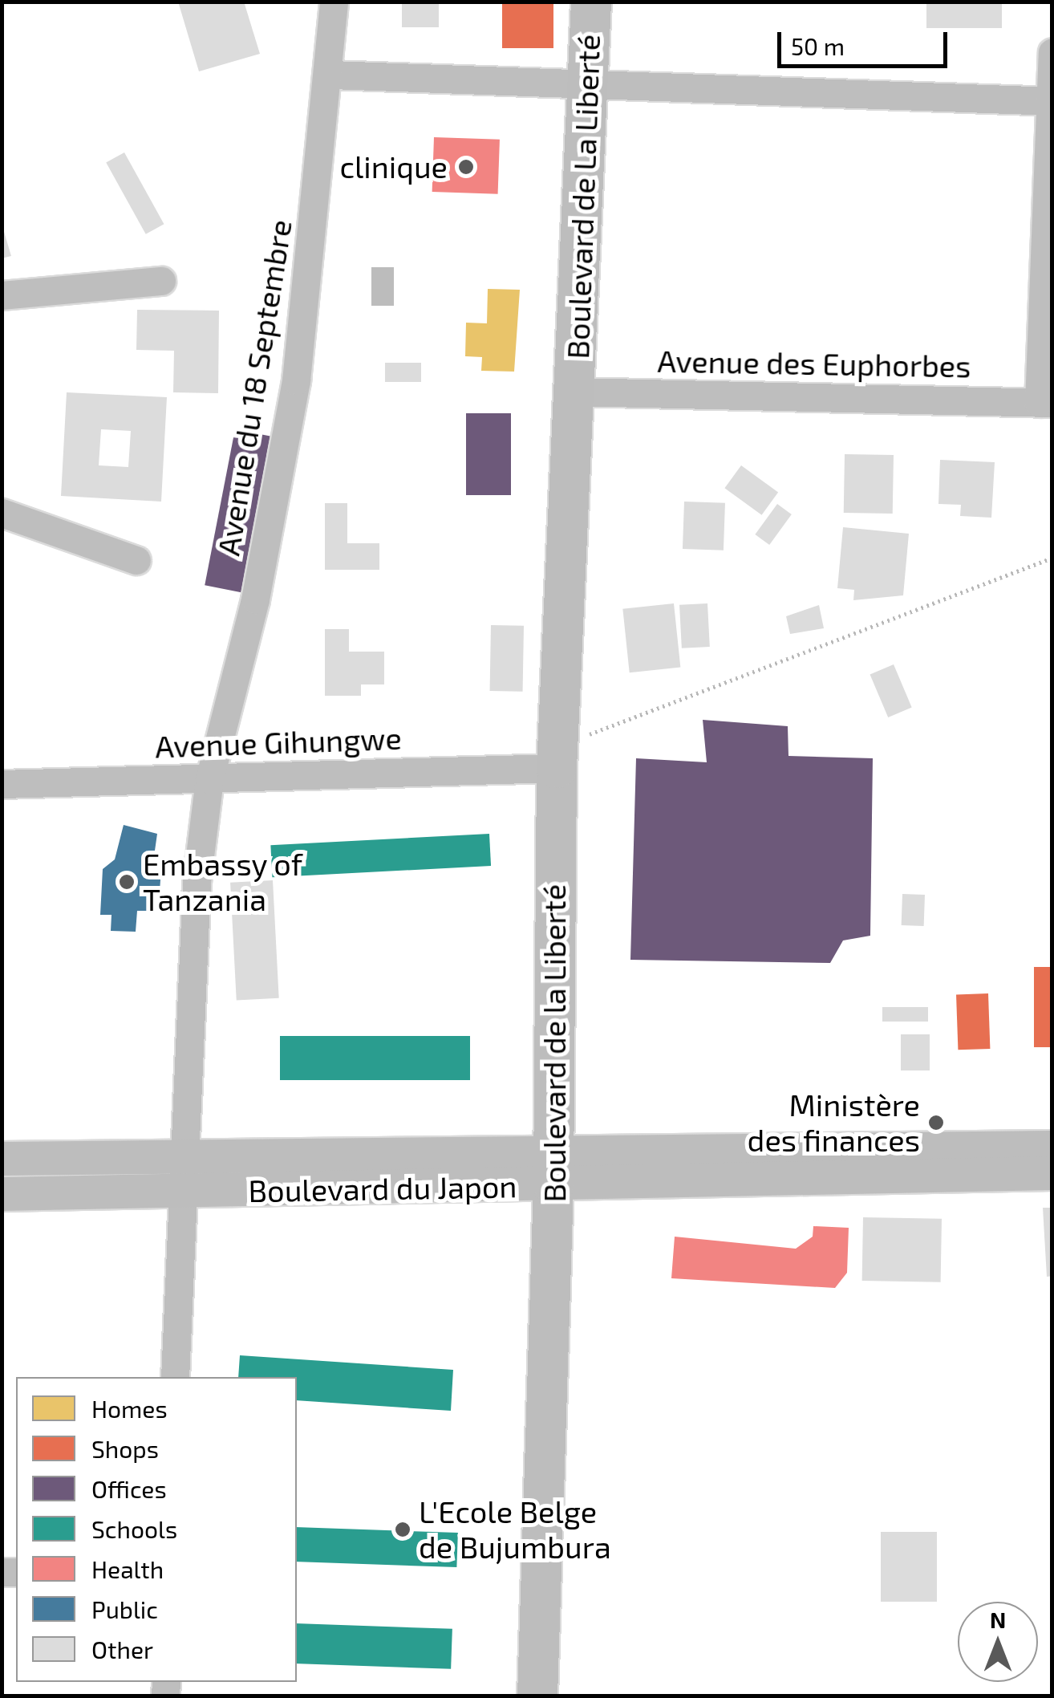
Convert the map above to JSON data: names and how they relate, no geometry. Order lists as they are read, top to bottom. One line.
{"streets":{"highway":["Boulevard de La Liberté","Boulevard de la Liberté"],"main road":["Boulevard du Japon"],"street":["Avenue des Euphorbes","Avenue du 18 Septembre","Avenue Gihungwe"]},"crossings":[["Boulevard de La Liberté","Avenue des Euphorbes"],["Boulevard de La Liberté","Boulevard de la Liberté"],["Avenue des Euphorbes","Boulevard de la Liberté"],["Avenue du 18 Septembre","Avenue Gihungwe"],["Avenue du 18 Septembre","Boulevard du Japon"],["Avenue Gihungwe","Boulevard de la Liberté"],["Boulevard de la Liberté","Boulevard du Japon"]],"places":["clinique","Embassy of Tanzania","Ministère des finances","L'Ecole Belge de Bujumbura"],"legend":["Homes","Shops","Offices","Schools","Health","Public","Other"],"scale_bar":"50 m","north":"top"}
